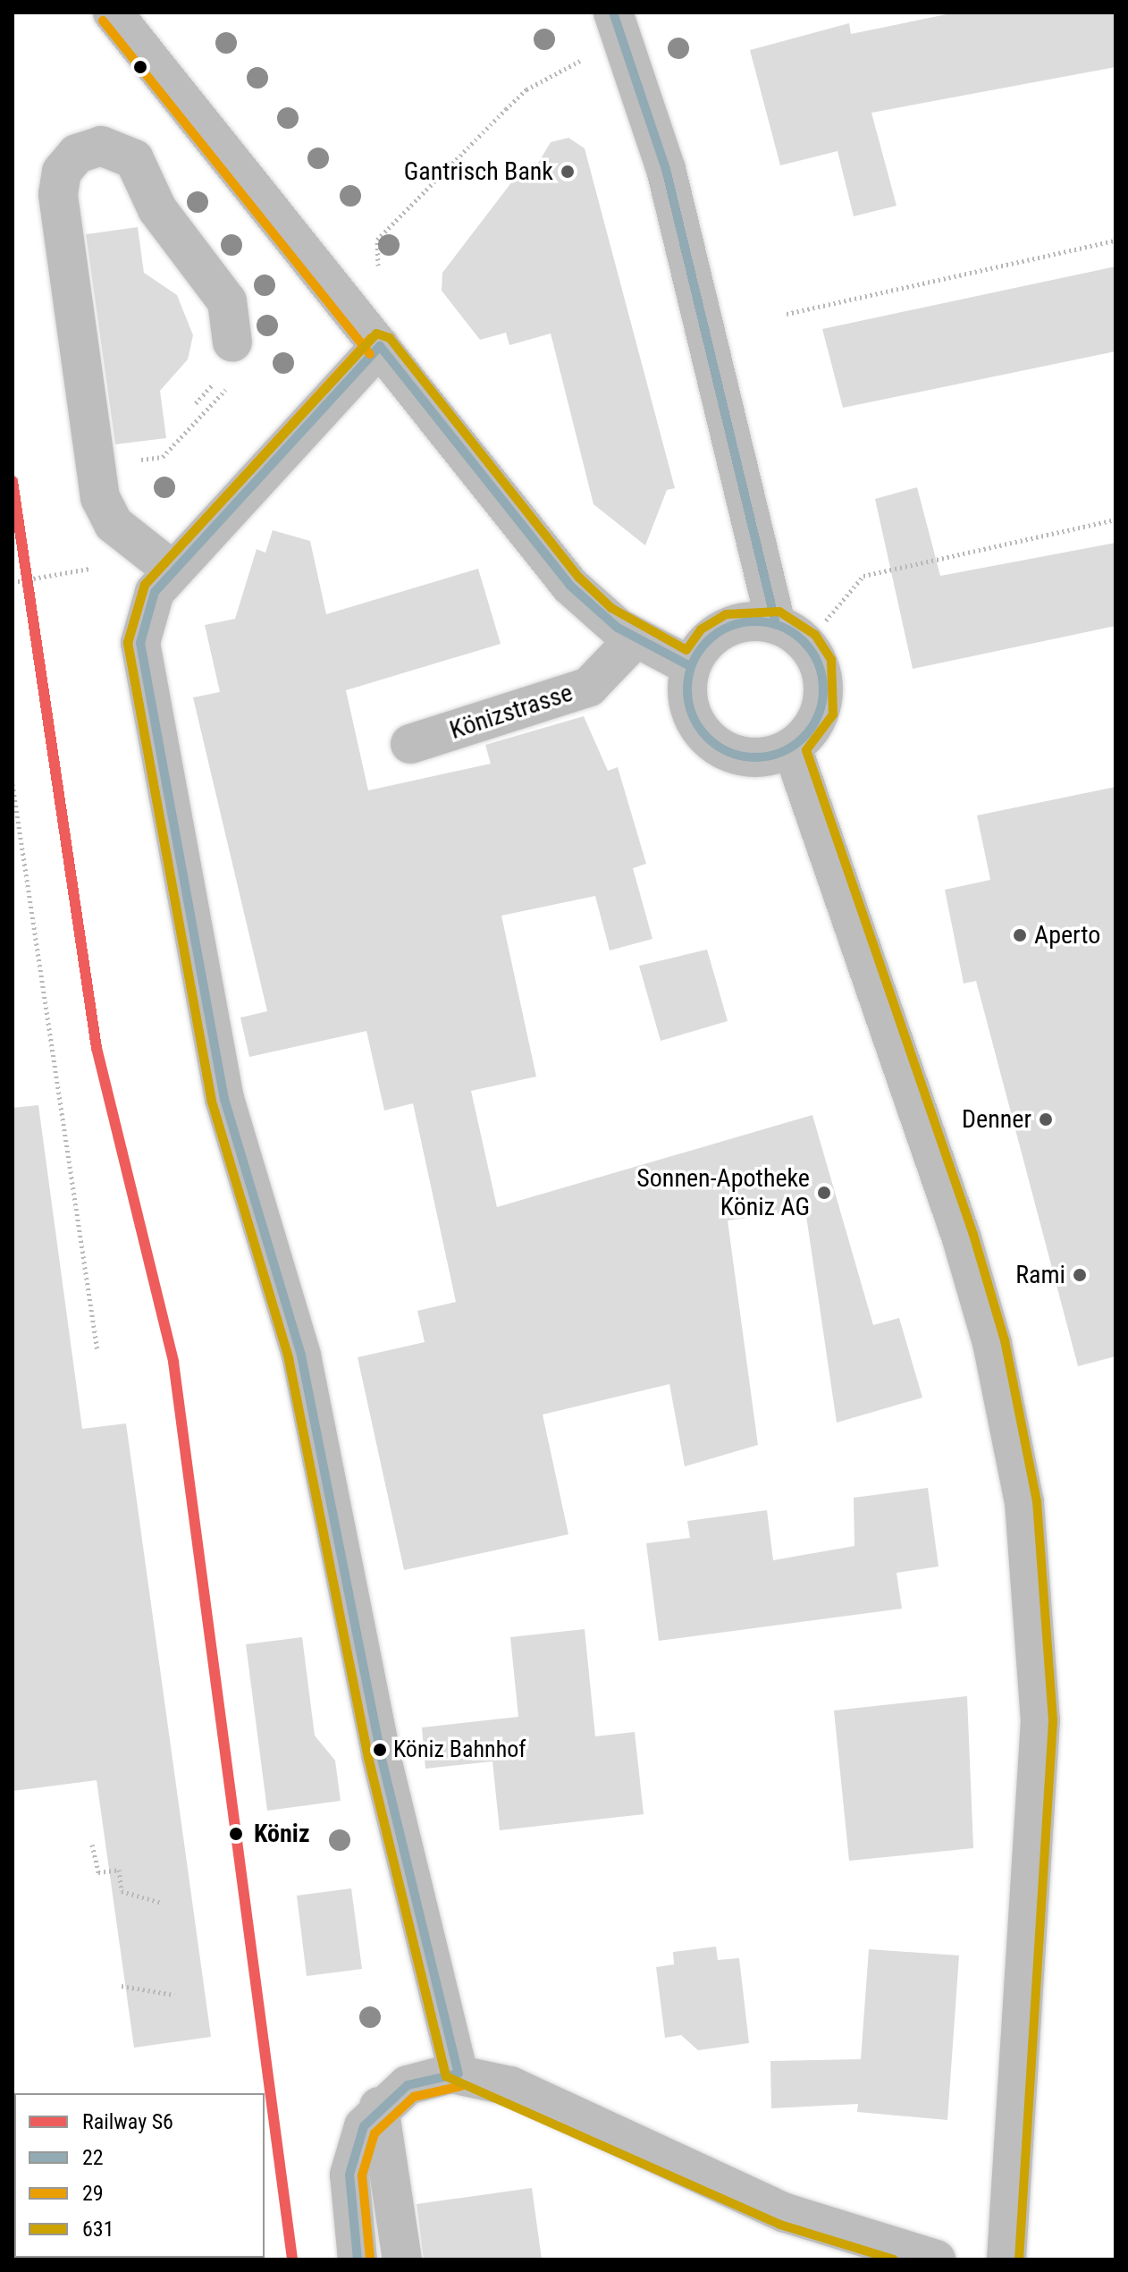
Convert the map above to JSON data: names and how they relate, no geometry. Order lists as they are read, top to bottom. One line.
{"streets":{"main road":["Könizstrasse"]},"places":["Gantrisch Bank","Aperto","Denner","Sonnen-Apotheke Köniz AG","Rami","Köniz Bahnhof","Köniz"],"lines":["transit line 22","transit line 29","transit line 631","rail line S6"],"legend":["Railway S6","22","29","631"]}
